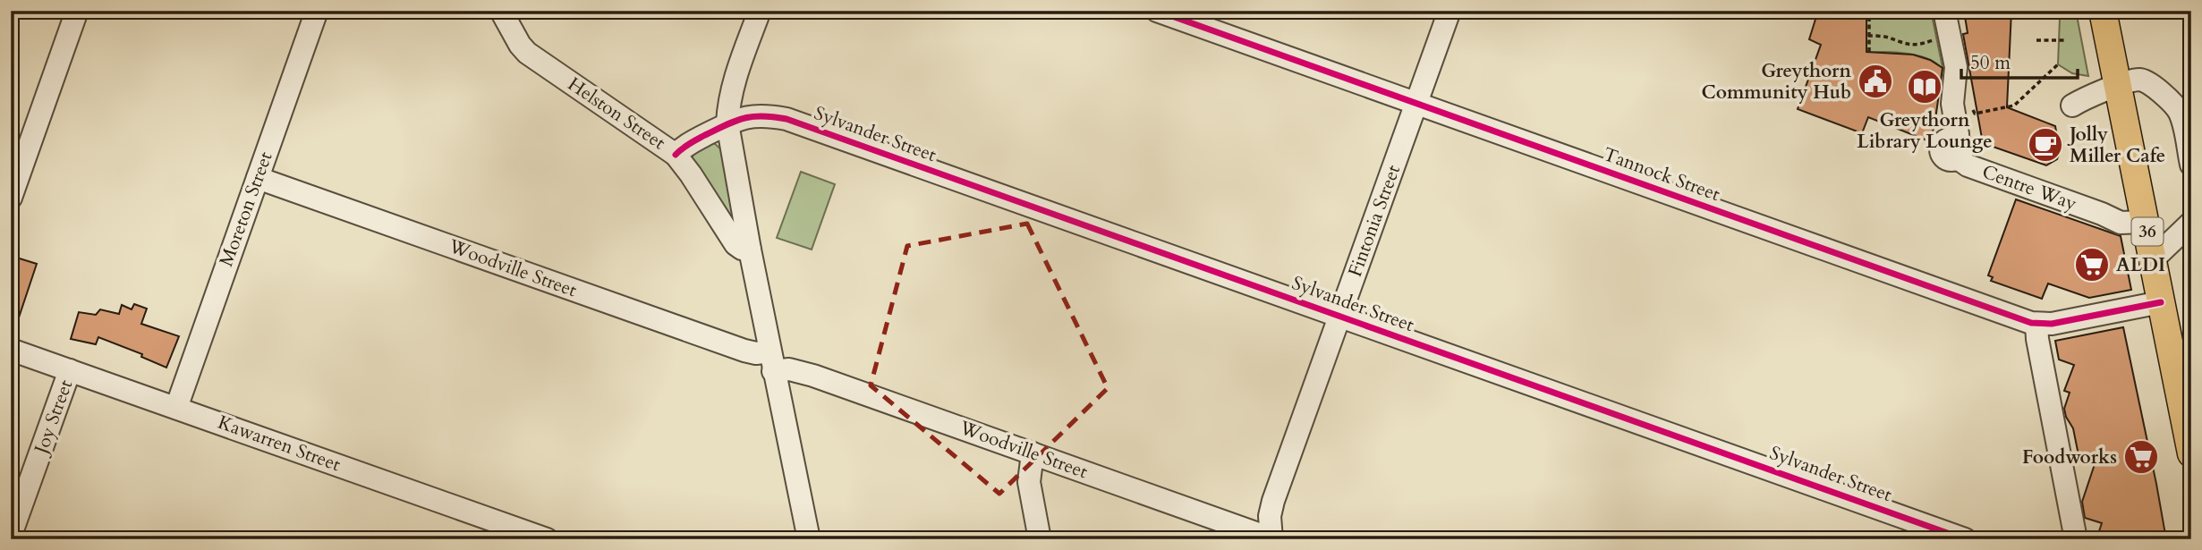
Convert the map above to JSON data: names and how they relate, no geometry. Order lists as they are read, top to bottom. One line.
{"streets":{"main road":["36"],"street":["Helston Street","Sylvander Street","Tannock Street","Centre Way","Moreton Street","Fintonia Street","Woodville Street","Joy Street","Kawarren Street"]},"crossings":[["Helston Street","Sylvander Street"],["Sylvander Street","Fintonia Street"],["Tannock Street","Fintonia Street"],["Tannock Street","36"],["Centre Way","36"],["Moreton Street","Woodville Street"],["Moreton Street","Kawarren Street"],["Fintonia Street","Woodville Street"],["Joy Street","Kawarren Street"]],"places":{"public building":["Greythorn Community Hub"],"library":["Greythorn Library Lounge"],"cafe":["Jolly Miller Cafe"],"supermarket":["ALDI","Foodworks"]},"scale_bar":"50 m"}
